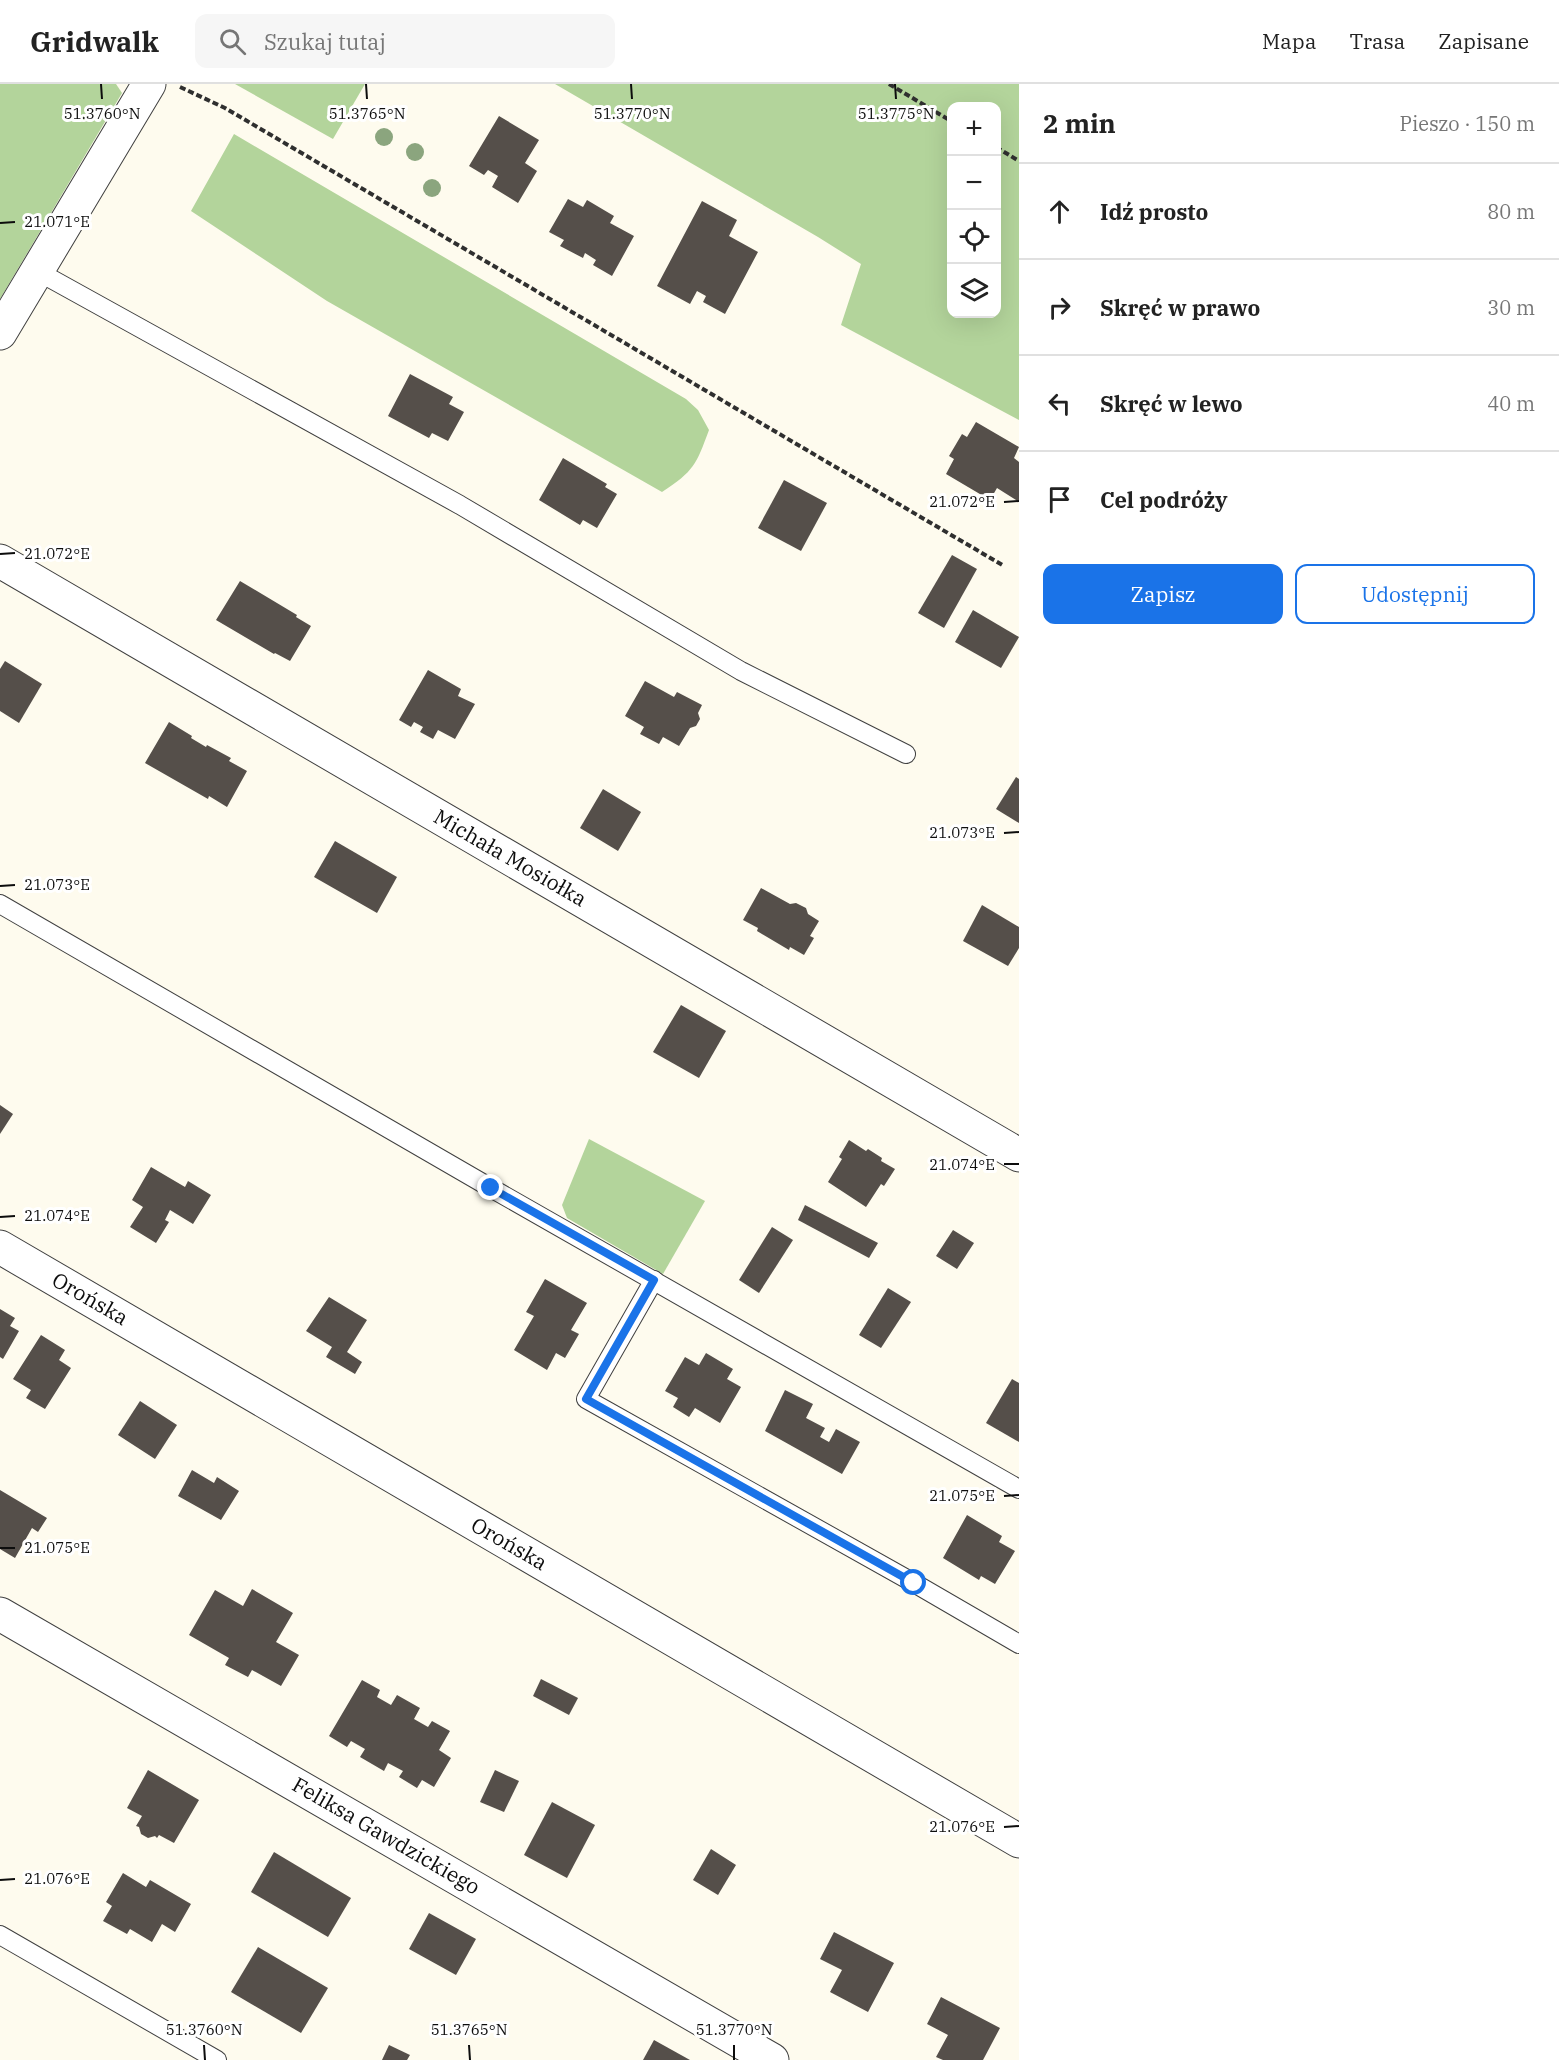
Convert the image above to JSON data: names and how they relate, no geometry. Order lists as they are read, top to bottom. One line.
{"streets":{"street":["Michała Mosiołka","Orońska","Feliksa Gawdzickiego"]},"page":{"header":"Gridwalk","search":"Szukaj tutaj","nav":["Mapa","Trasa","Zapisane"],"heading":["2 min","Pieszo · 150 m"],"map_buttons":["+","−"],"list":[["Idź prosto","80 m"],["Skręć w prawo","30 m"],["Skręć w lewo","40 m"],"Cel podróży"],"buttons":["Zapisz","Udostępnij"]},"coordinates":["51.3760°N","51.3765°N","51.3770°N","51.3775°N","21.071°E","21.072°E","21.073°E","21.074°E","21.075°E","21.076°E"]}
